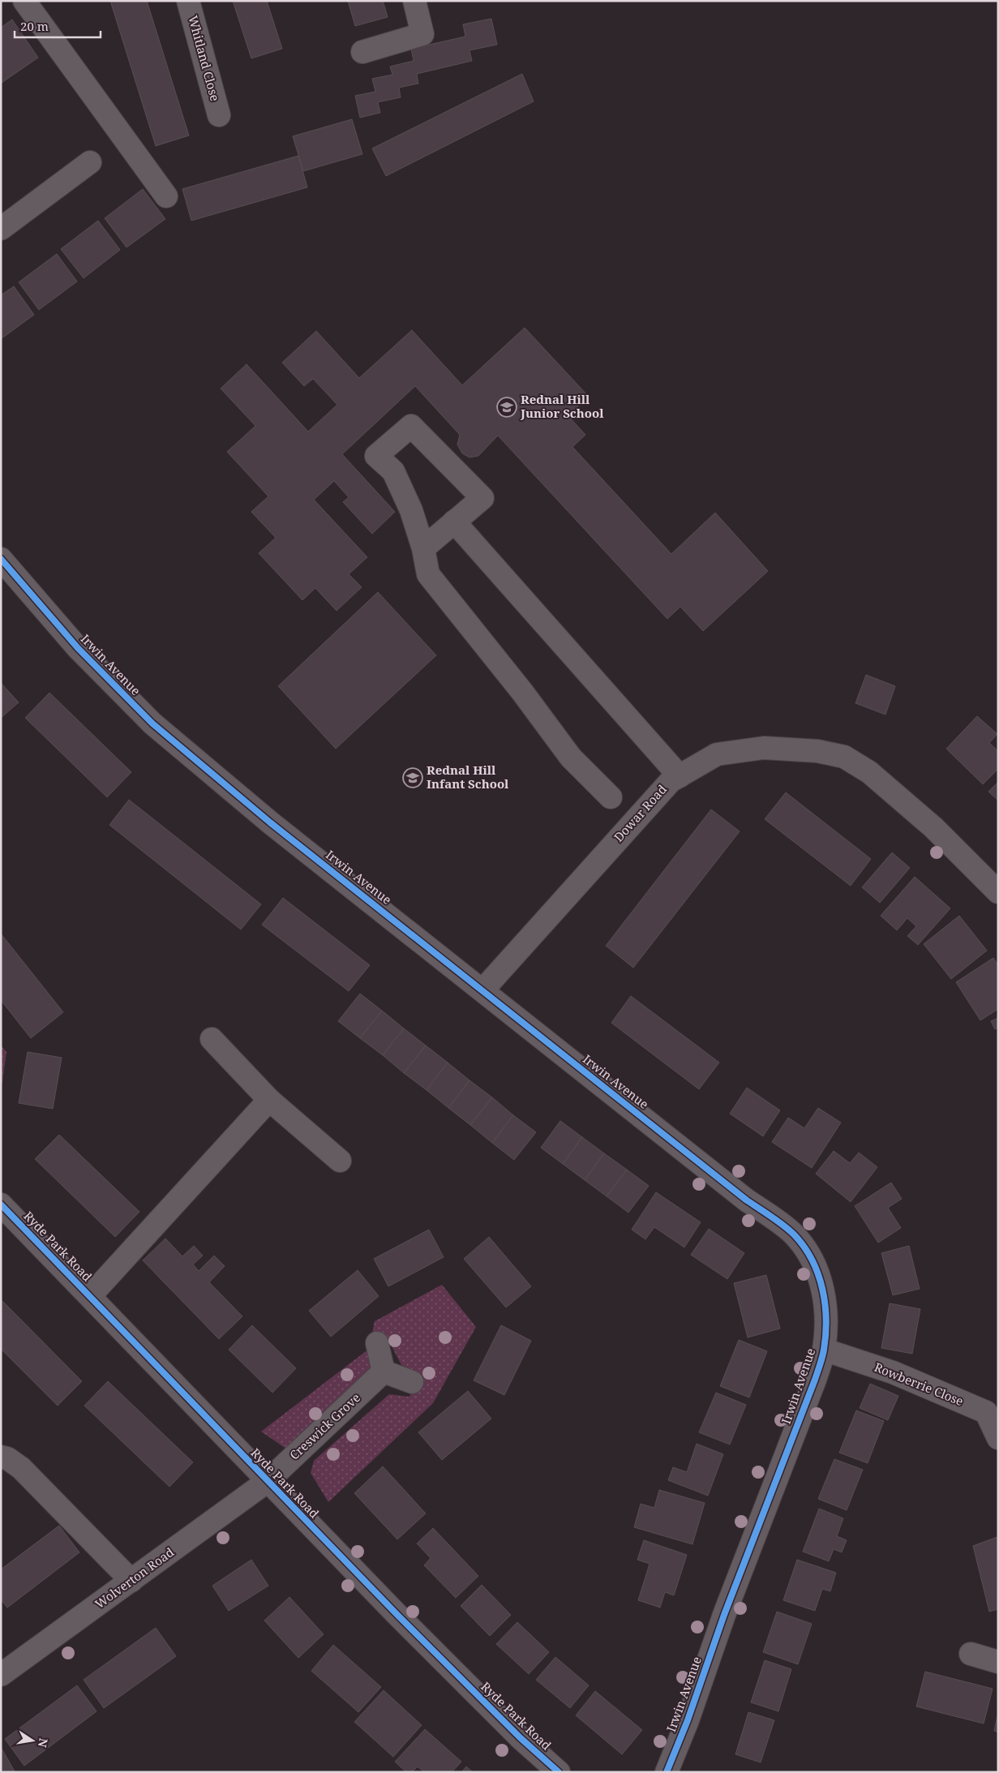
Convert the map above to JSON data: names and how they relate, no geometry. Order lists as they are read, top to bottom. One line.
{"streets":{"street":["Whitland Close","Irwin Avenue","Dowar Road","Ryde Park Road","Rowberrie Close","Creswick Grove","Wolverton Road"]},"crossings":[["Irwin Avenue","Dowar Road"],["Irwin Avenue","Rowberrie Close"],["Ryde Park Road","Creswick Grove"],["Ryde Park Road","Wolverton Road"],["Creswick Grove","Wolverton Road"]],"places":{"school or university":["Rednal Hill Junior School","Rednal Hill Infant School"]},"scale_bar":"20 m","north":"right"}
